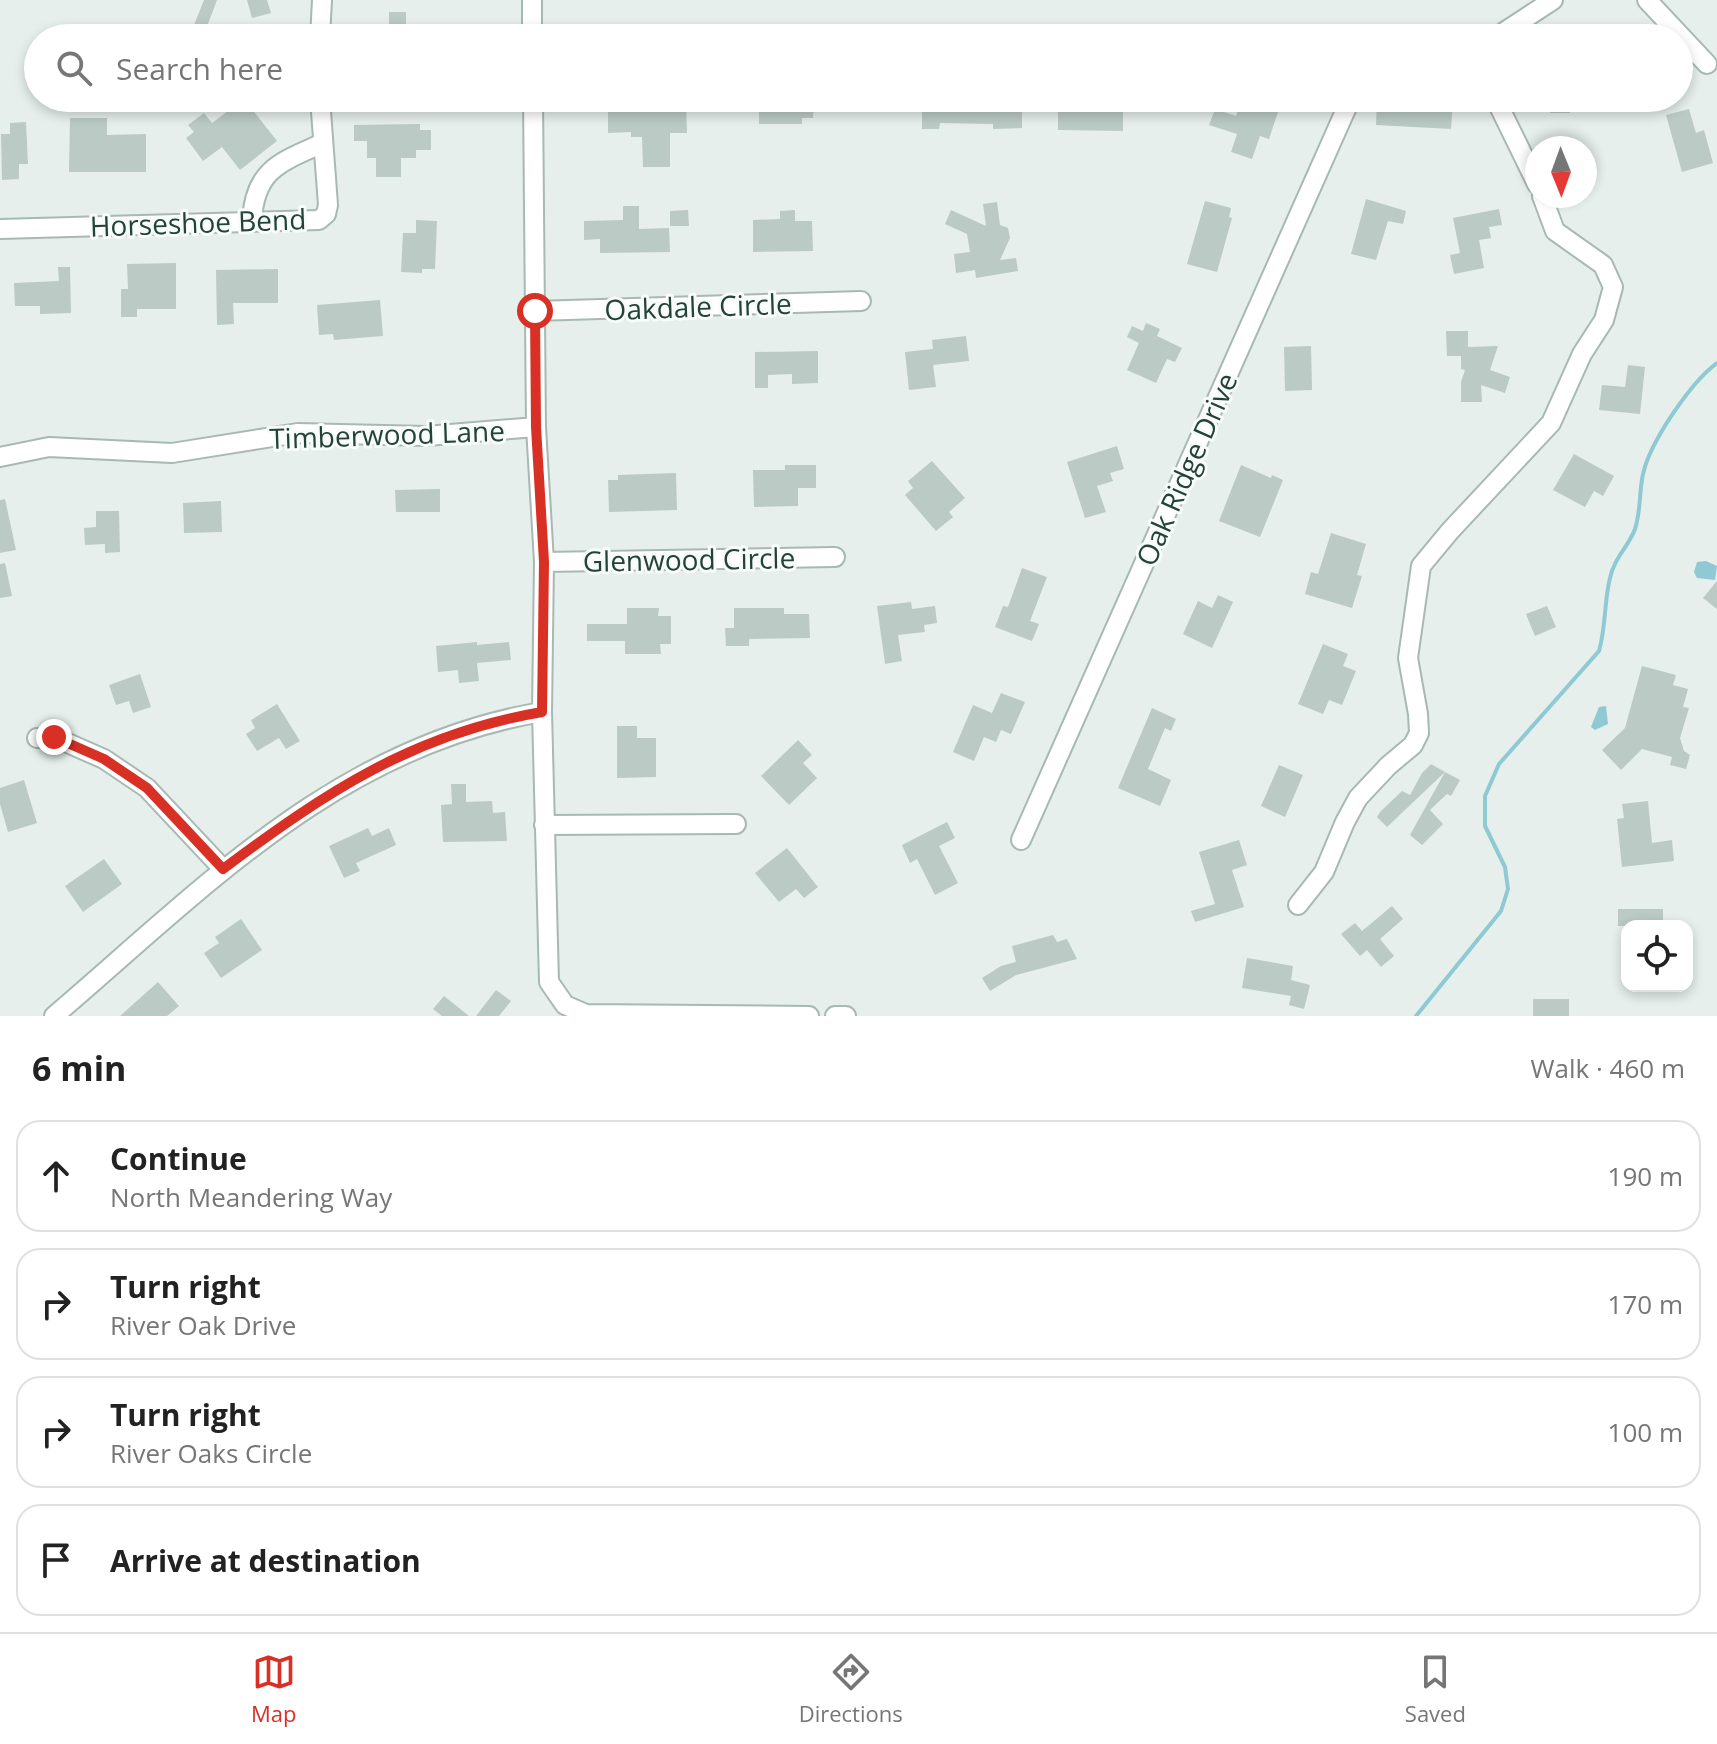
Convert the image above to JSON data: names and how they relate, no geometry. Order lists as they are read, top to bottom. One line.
{"streets":{"street":["Horseshoe Bend","Oakdale Circle","Timberwood Lane","Oak Ridge Drive","Glenwood Circle"]},"north":"bottom","page":{"search":"Search here","heading":["6 min","Walk · 460 m"],"list":[["Continue","North Meandering Way","190 m"],["Turn right","River Oak Drive","170 m"],["Turn right","River Oaks Circle","100 m"],"Arrive at destination"],"nav":["Map","Directions","Saved"]}}
